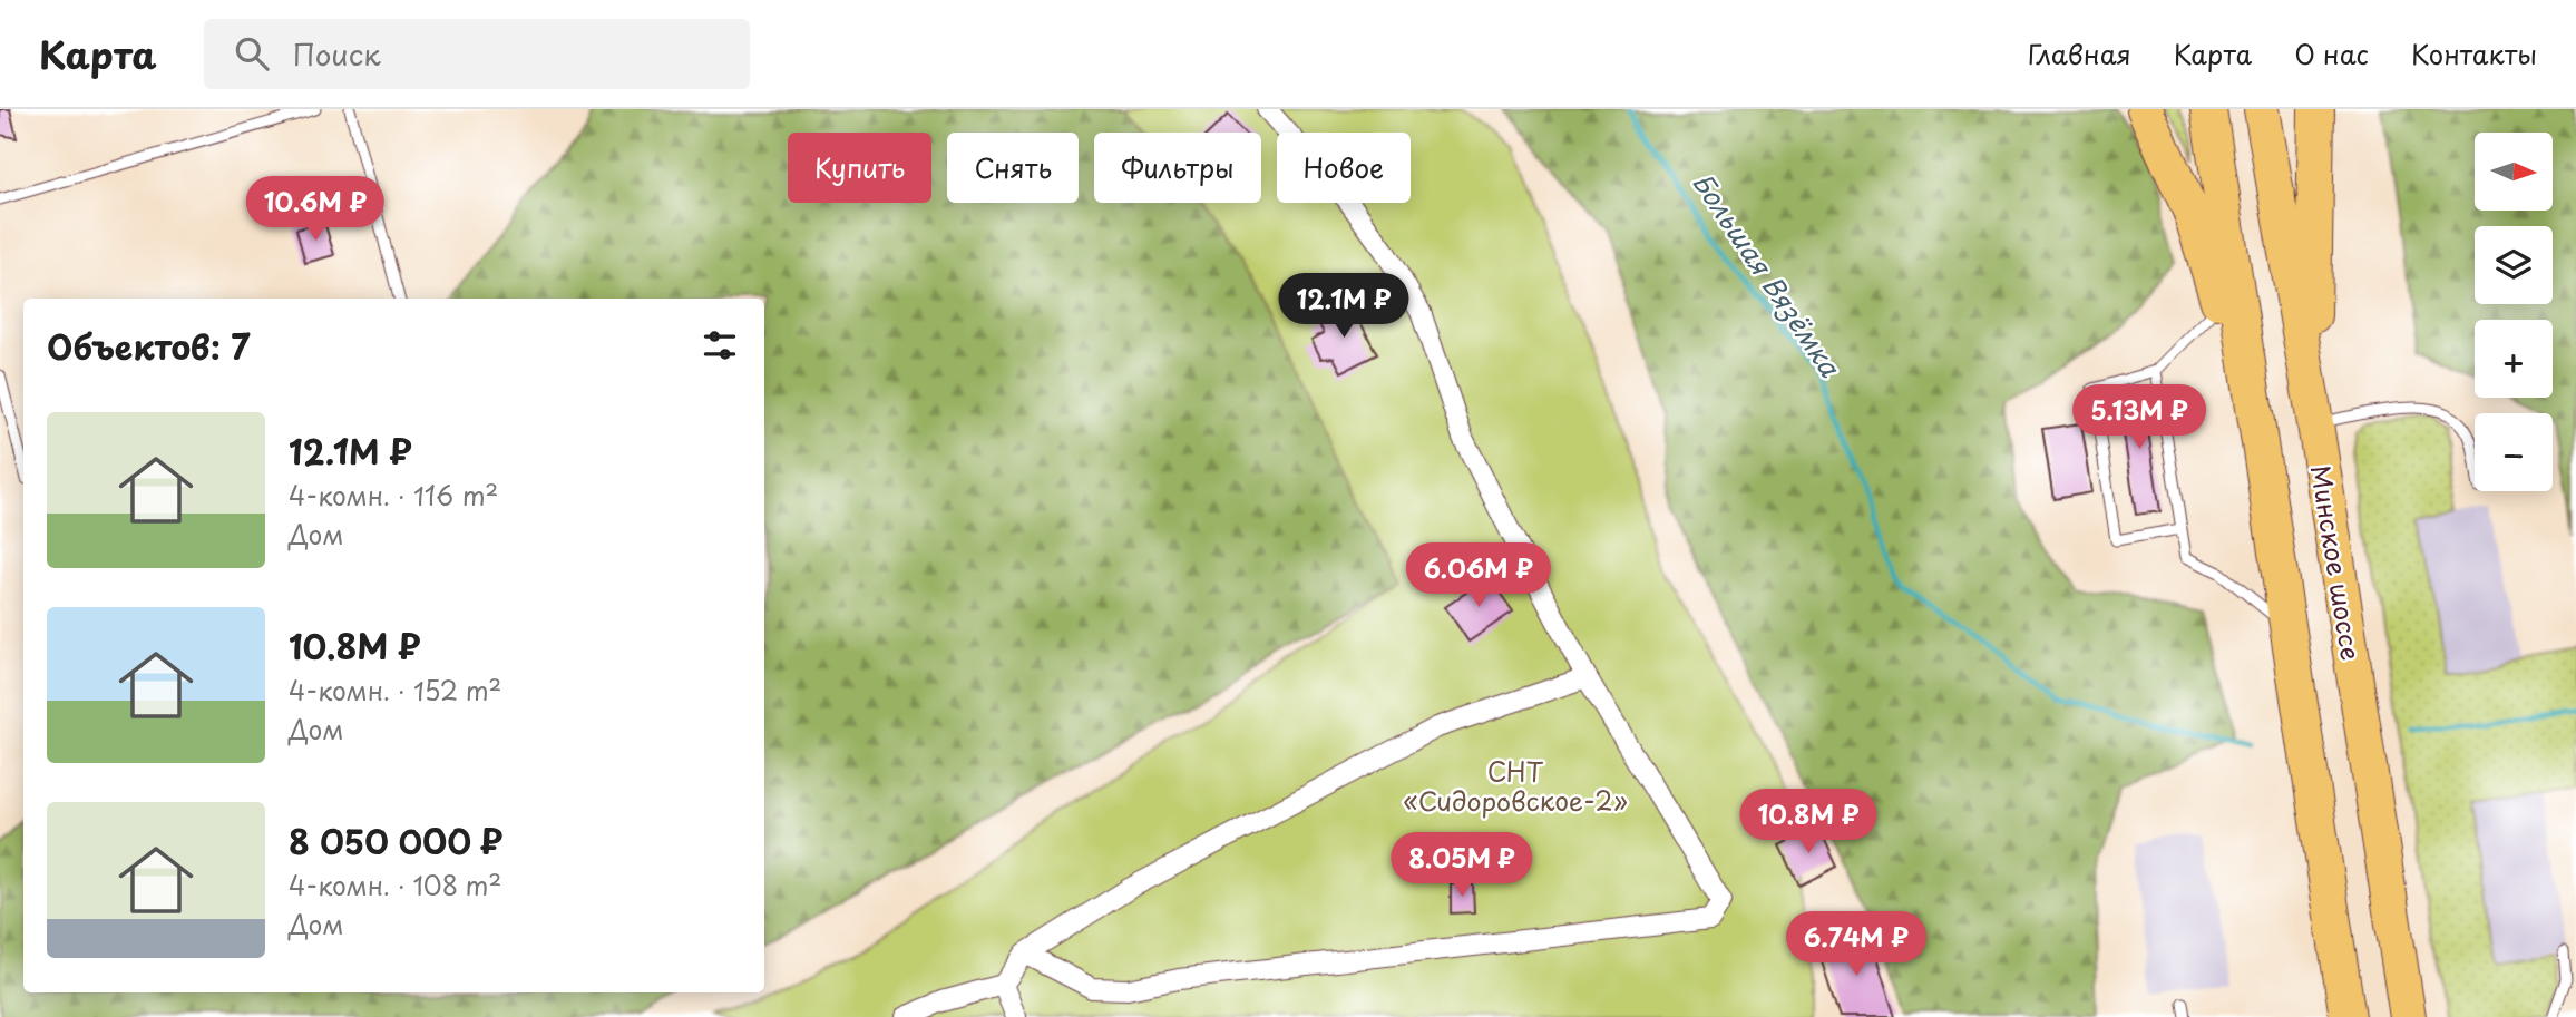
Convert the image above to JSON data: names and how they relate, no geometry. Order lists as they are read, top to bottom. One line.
{"streets":{"highway":["Минское шоссе"]},"water":["Большая Вязёмка"],"parks":["СНТ «Сидоровское-2»"],"north":"right","page":{"header":"Карта","search":"Поиск","nav":["Главная","Карта","О нас","Контакты"],"map_buttons":["+","−"],"chip":["Купить","Снять","Фильтры","Новое"],"price":["10.6M ₽","12.1M ₽","5.13M ₽","6.06M ₽","10.8M ₽","8.05M ₽","6.74M ₽"],"heading":"Объектов: 7","list":[{"name":"12.1M ₽","note":"4-комн. · 116 m² · Дом"},{"name":"10.8M ₽","note":"4-комн. · 152 m² · Дом"},{"name":"8 050 000 ₽","note":"4-комн. · 108 m² · Дом"}]}}
